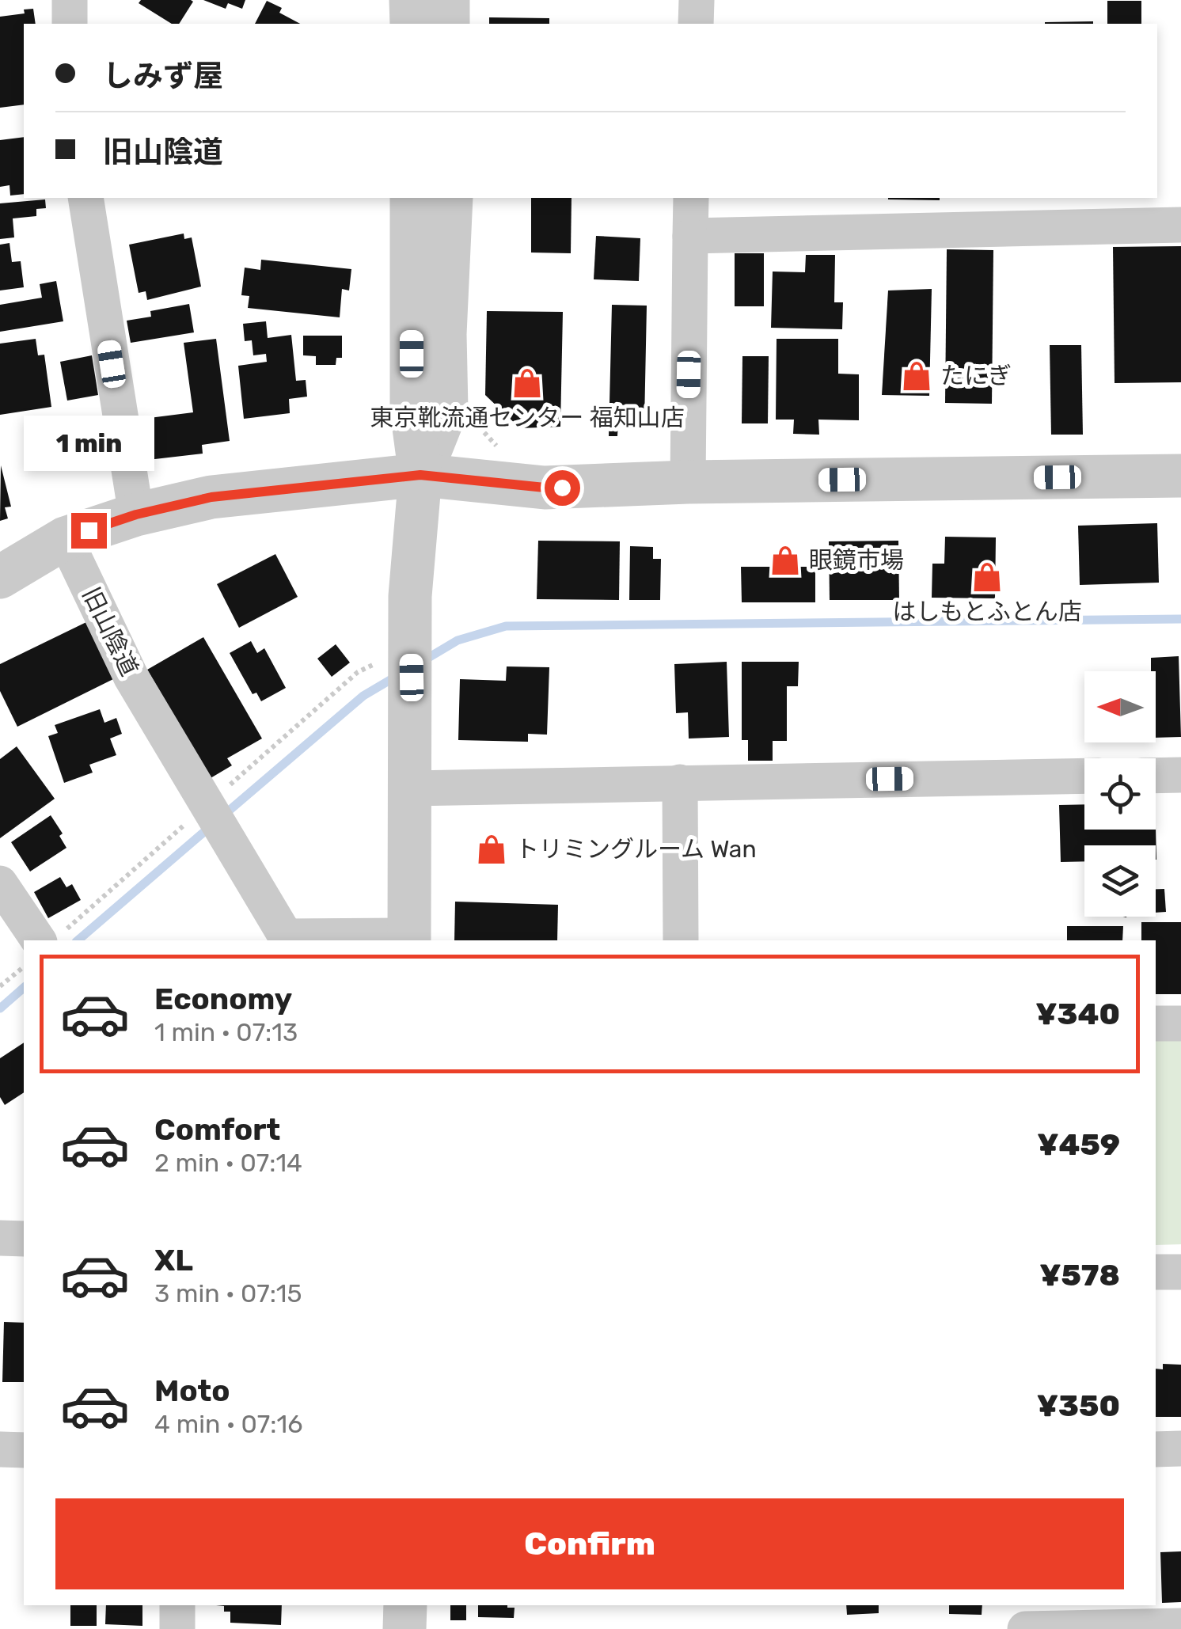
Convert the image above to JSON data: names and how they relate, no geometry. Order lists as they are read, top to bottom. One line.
{"streets":{"street":["旧山陰道"]},"places":{"shop":["たにぎ","東京靴流通センター 福知山店","眼鏡市場","はしもとふとん店","トリミングルーム Wan"]},"north":"left","page":{"banner":["しみず屋","旧山陰道"],"bubble":"1 min","list":[{"name":"Economy","note":"1 min · 07:13","value":"¥340"},{"name":"Comfort","note":"2 min · 07:14","value":"¥459"},{"name":"XL","note":"3 min · 07:15","value":"¥578"},{"name":"Moto","note":"4 min · 07:16","value":"¥350"}],"buttons":"Confirm"}}
